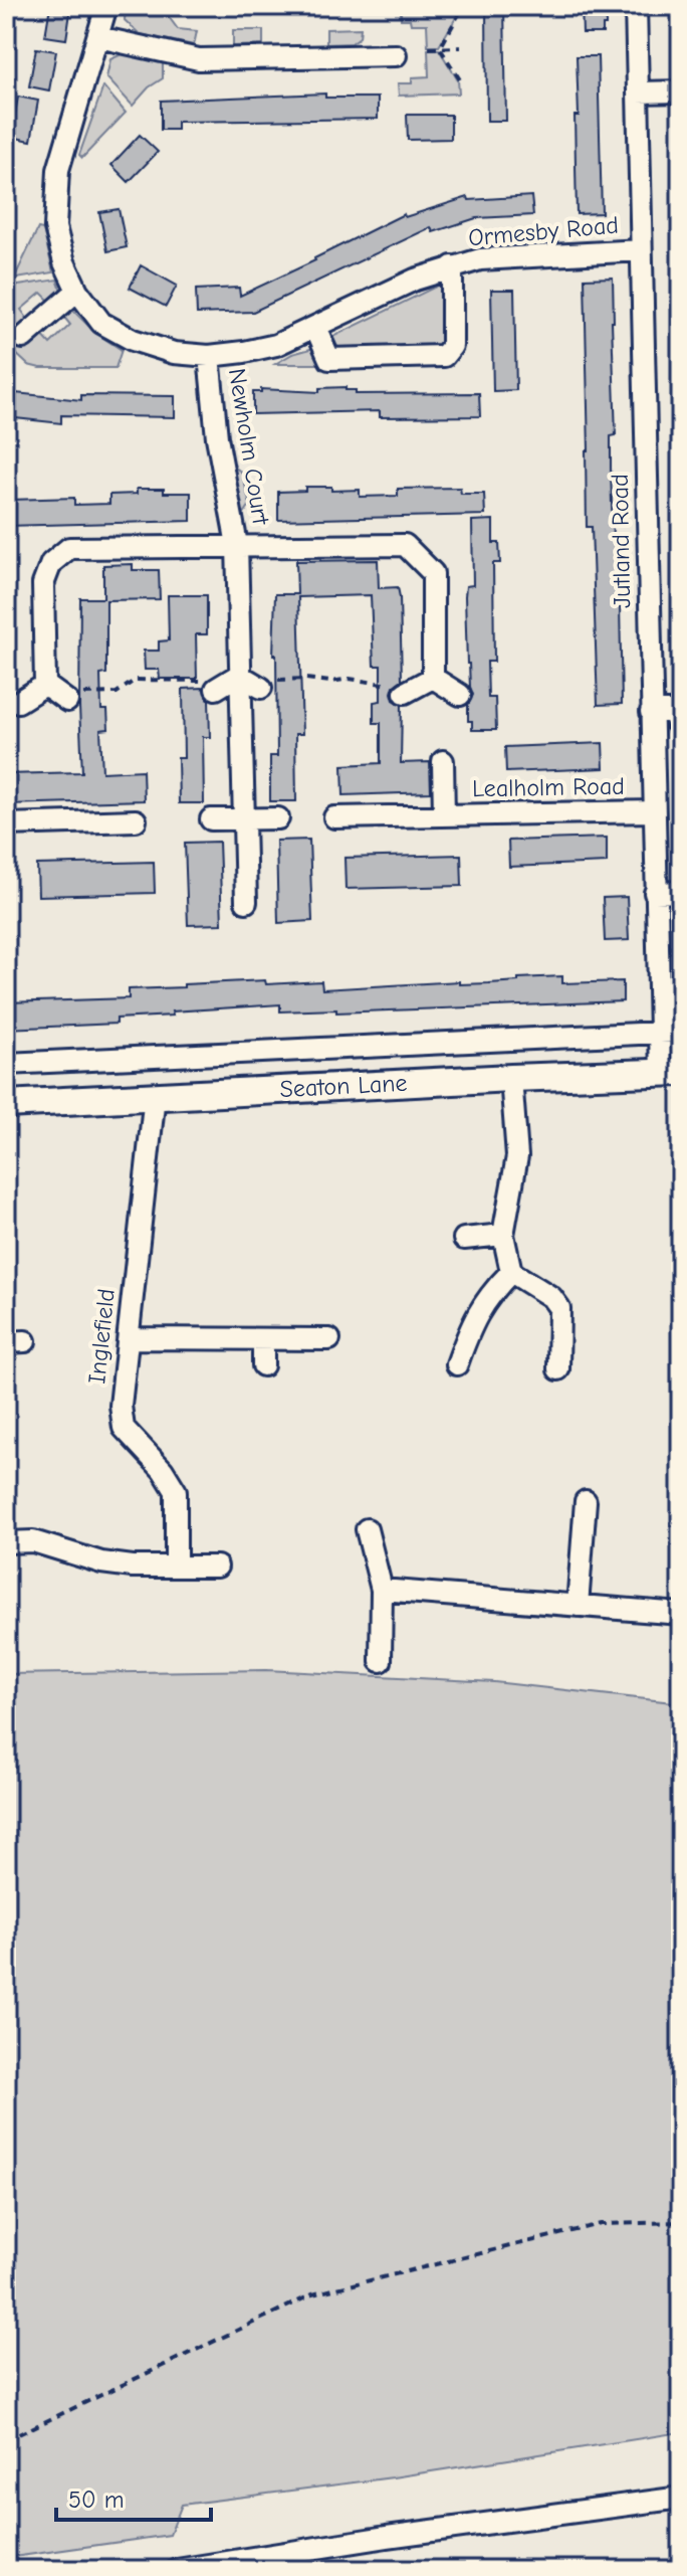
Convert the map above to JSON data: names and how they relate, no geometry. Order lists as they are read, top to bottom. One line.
{"streets":{"main road":["Seaton Lane"],"street":["Ormesby Road","Newholm Court","Jutland Road","Lealholm Road","Inglefield"]},"crossings":[["Ormesby Road","Newholm Court"],["Ormesby Road","Jutland Road"],["Jutland Road","Lealholm Road"],["Jutland Road","Seaton Lane"],["Seaton Lane","Inglefield"]],"scale_bar":"50 m"}
